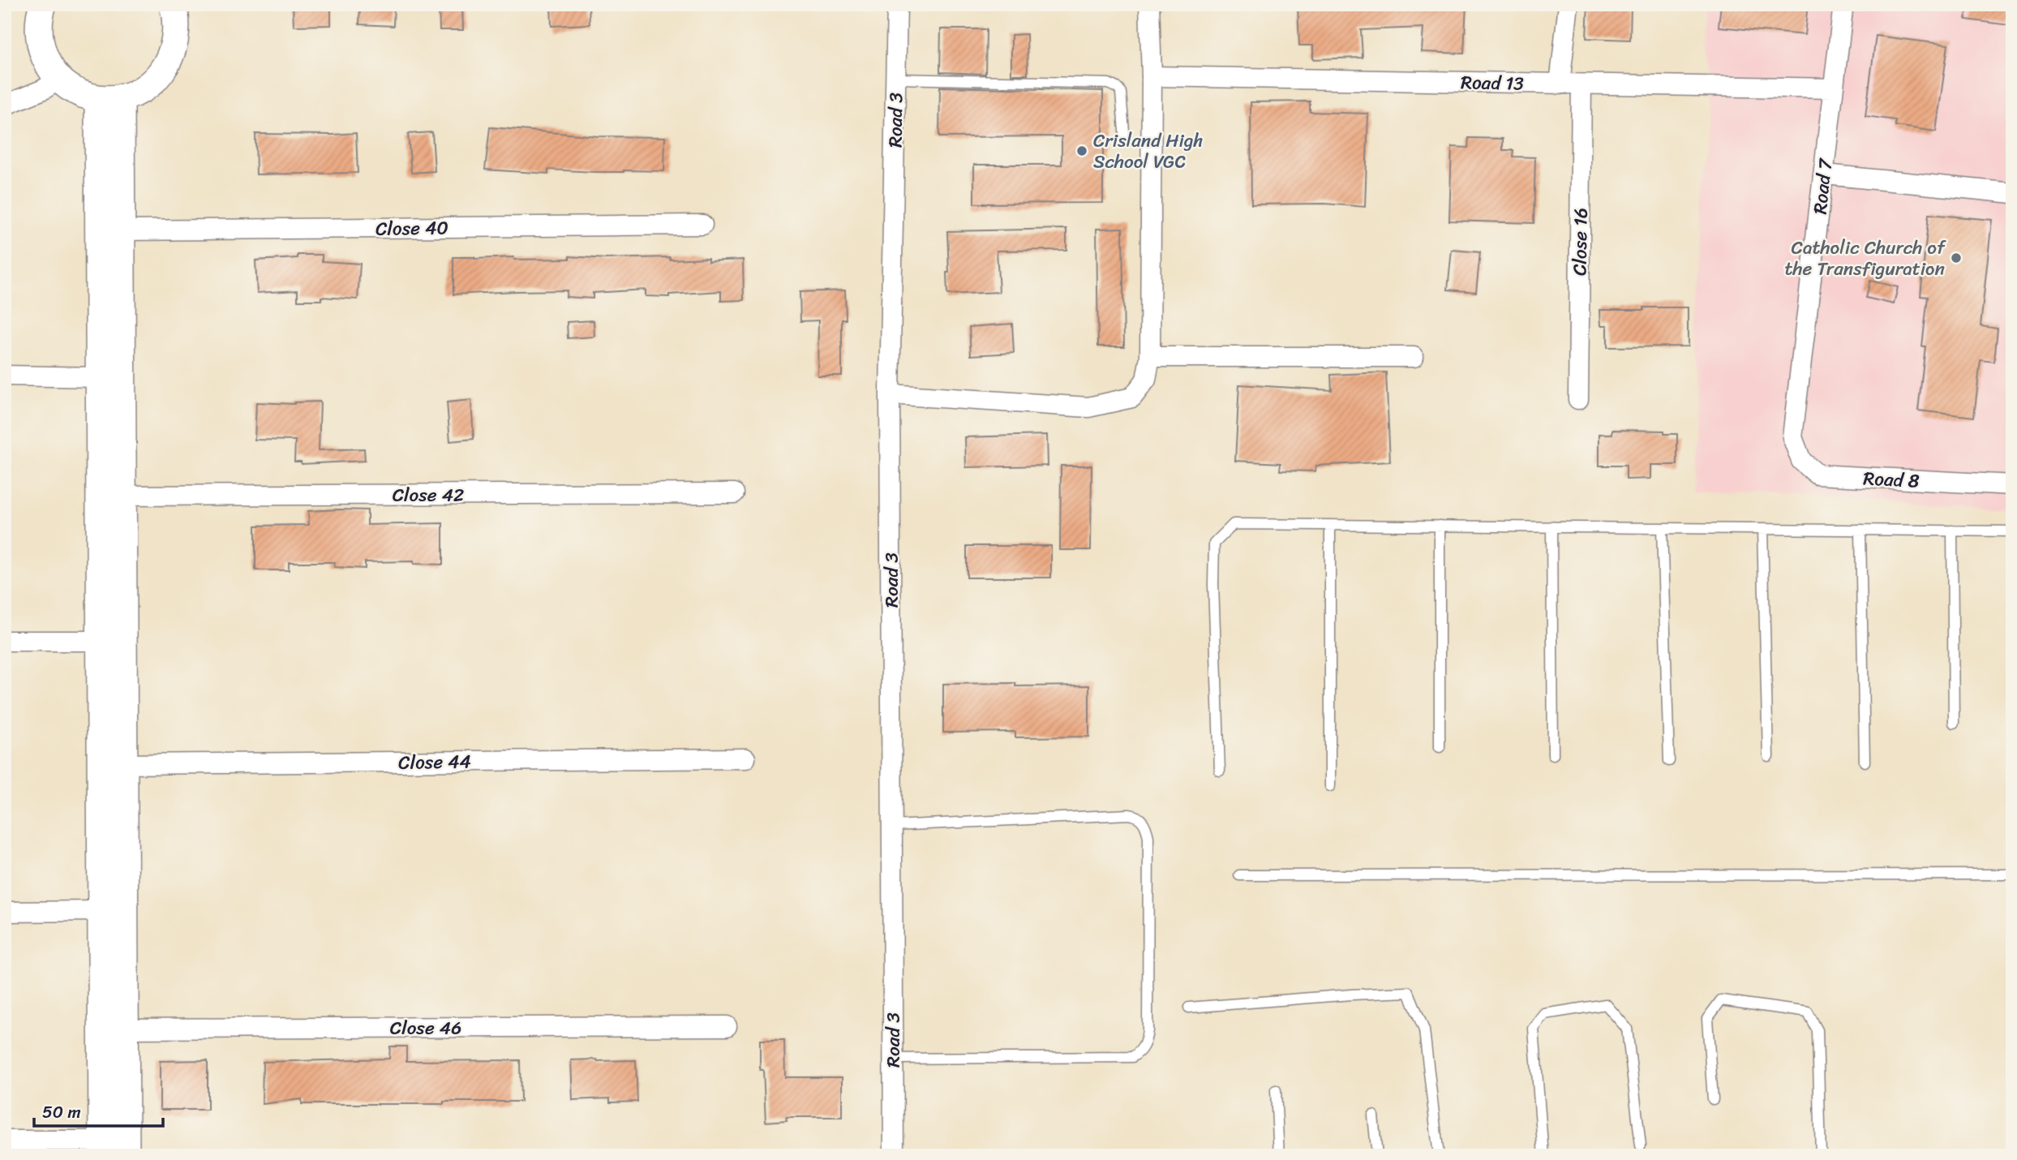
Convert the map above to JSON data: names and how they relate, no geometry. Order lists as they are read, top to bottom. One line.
{"streets":{"street":["Road 13","Road 3","Road 7","Close 40","Close 16","Road 8","Close 42","Close 44","Close 46"]},"crossings":[["Road 13","Road 7"],["Road 13","Close 16"],["Road 7","Road 8"]],"places":["Crisland High School VGC","Catholic Church of the Transfiguration"],"scale_bar":"50 m"}
